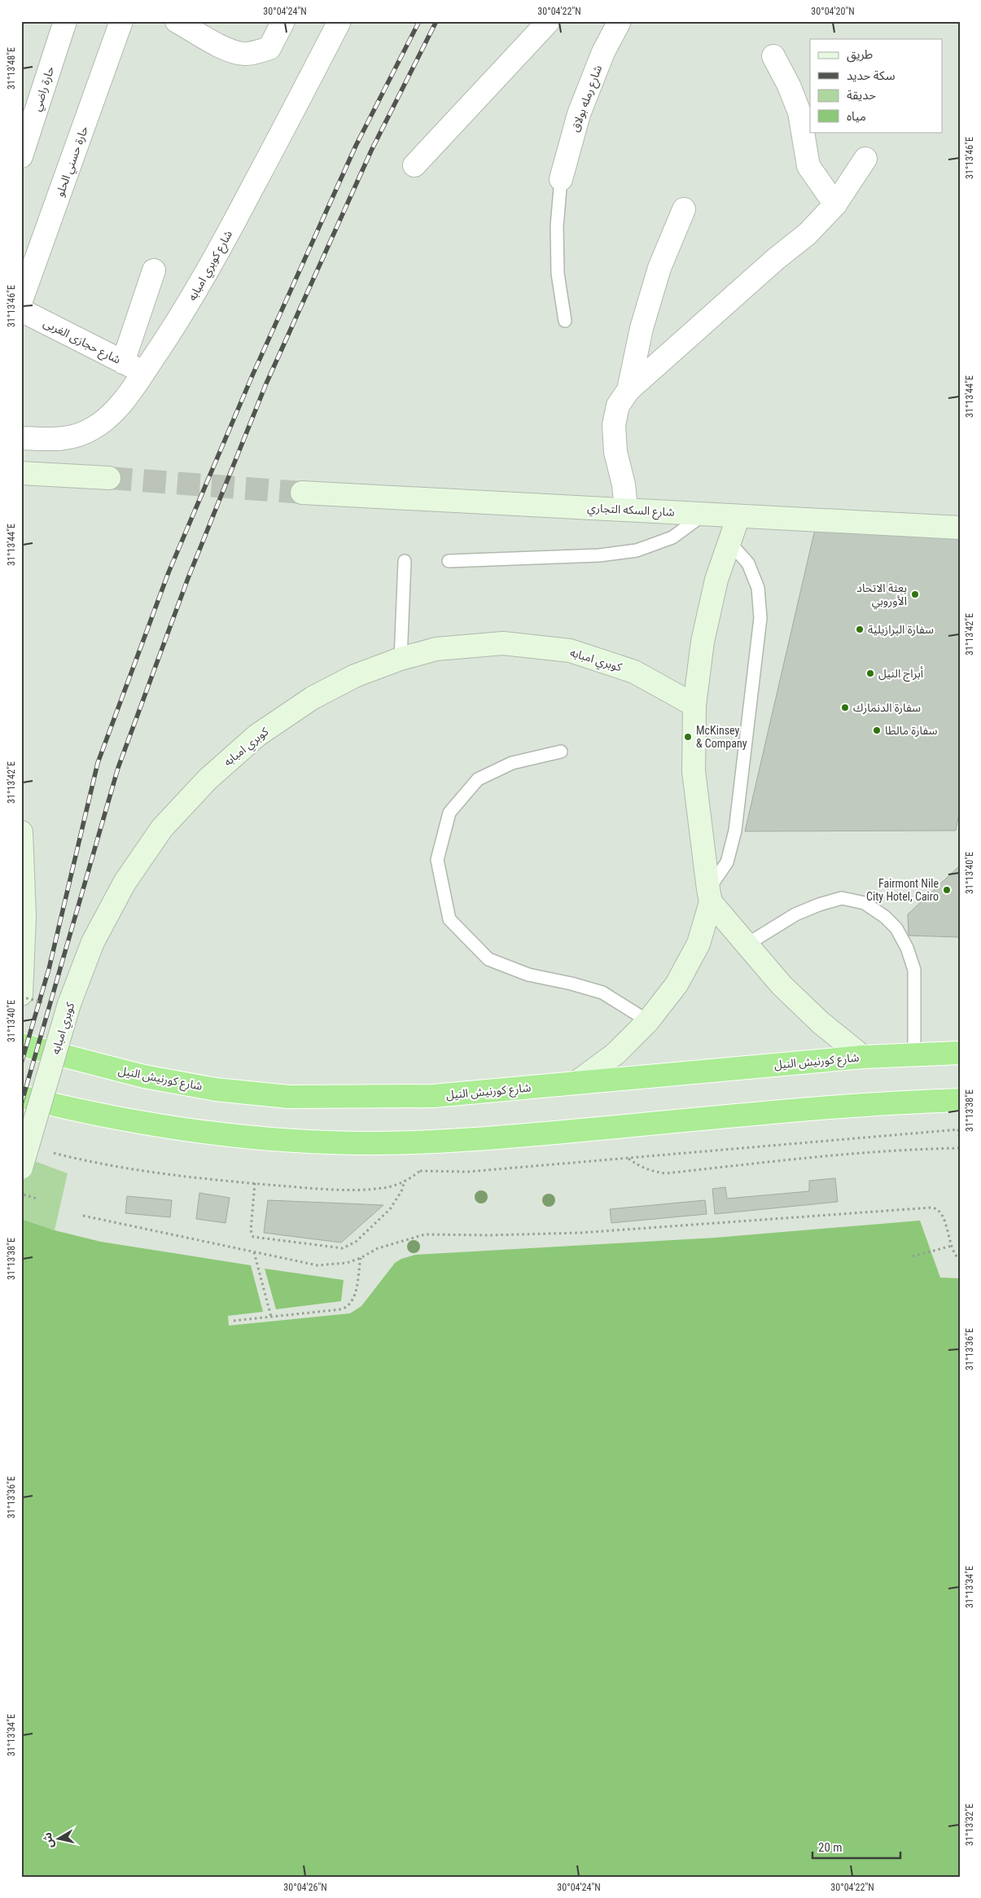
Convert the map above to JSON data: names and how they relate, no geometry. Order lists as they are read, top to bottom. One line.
{"streets":{"highway":["شارع كورنيش النيل"],"street":["حارة راضي","شارع رمله بولاق","حارة حسني الحلو","شارع كوبري امبابه","شارع حجازى الغربى","شارع السكه التجاري","كوبري امبابه"]},"crossings":[["شارع كوبري امبابه","شارع حجازى الغربى"]],"places":["بعثة الاتحاد الأوروبي","سفارة البرازيلية","أبراج النيل","سفارة الدنمارك","سفارة مالطا","McKinsey & Company","Fairmont Nile City Hotel, Cairo"],"legend":["طريق","سكة حديد","حديقة","مياه"],"scale_bar":"20 m","north":"left","coordinates":["30°04'24\"N","30°04'22\"N","30°04'20\"N","31°13'48\"E","31°13'46\"E","31°13'44\"E","31°13'42\"E","31°13'40\"E","31°13'38\"E","31°13'36\"E","31°13'34\"E","31°13'32\"E","30°04'26\"N"]}
